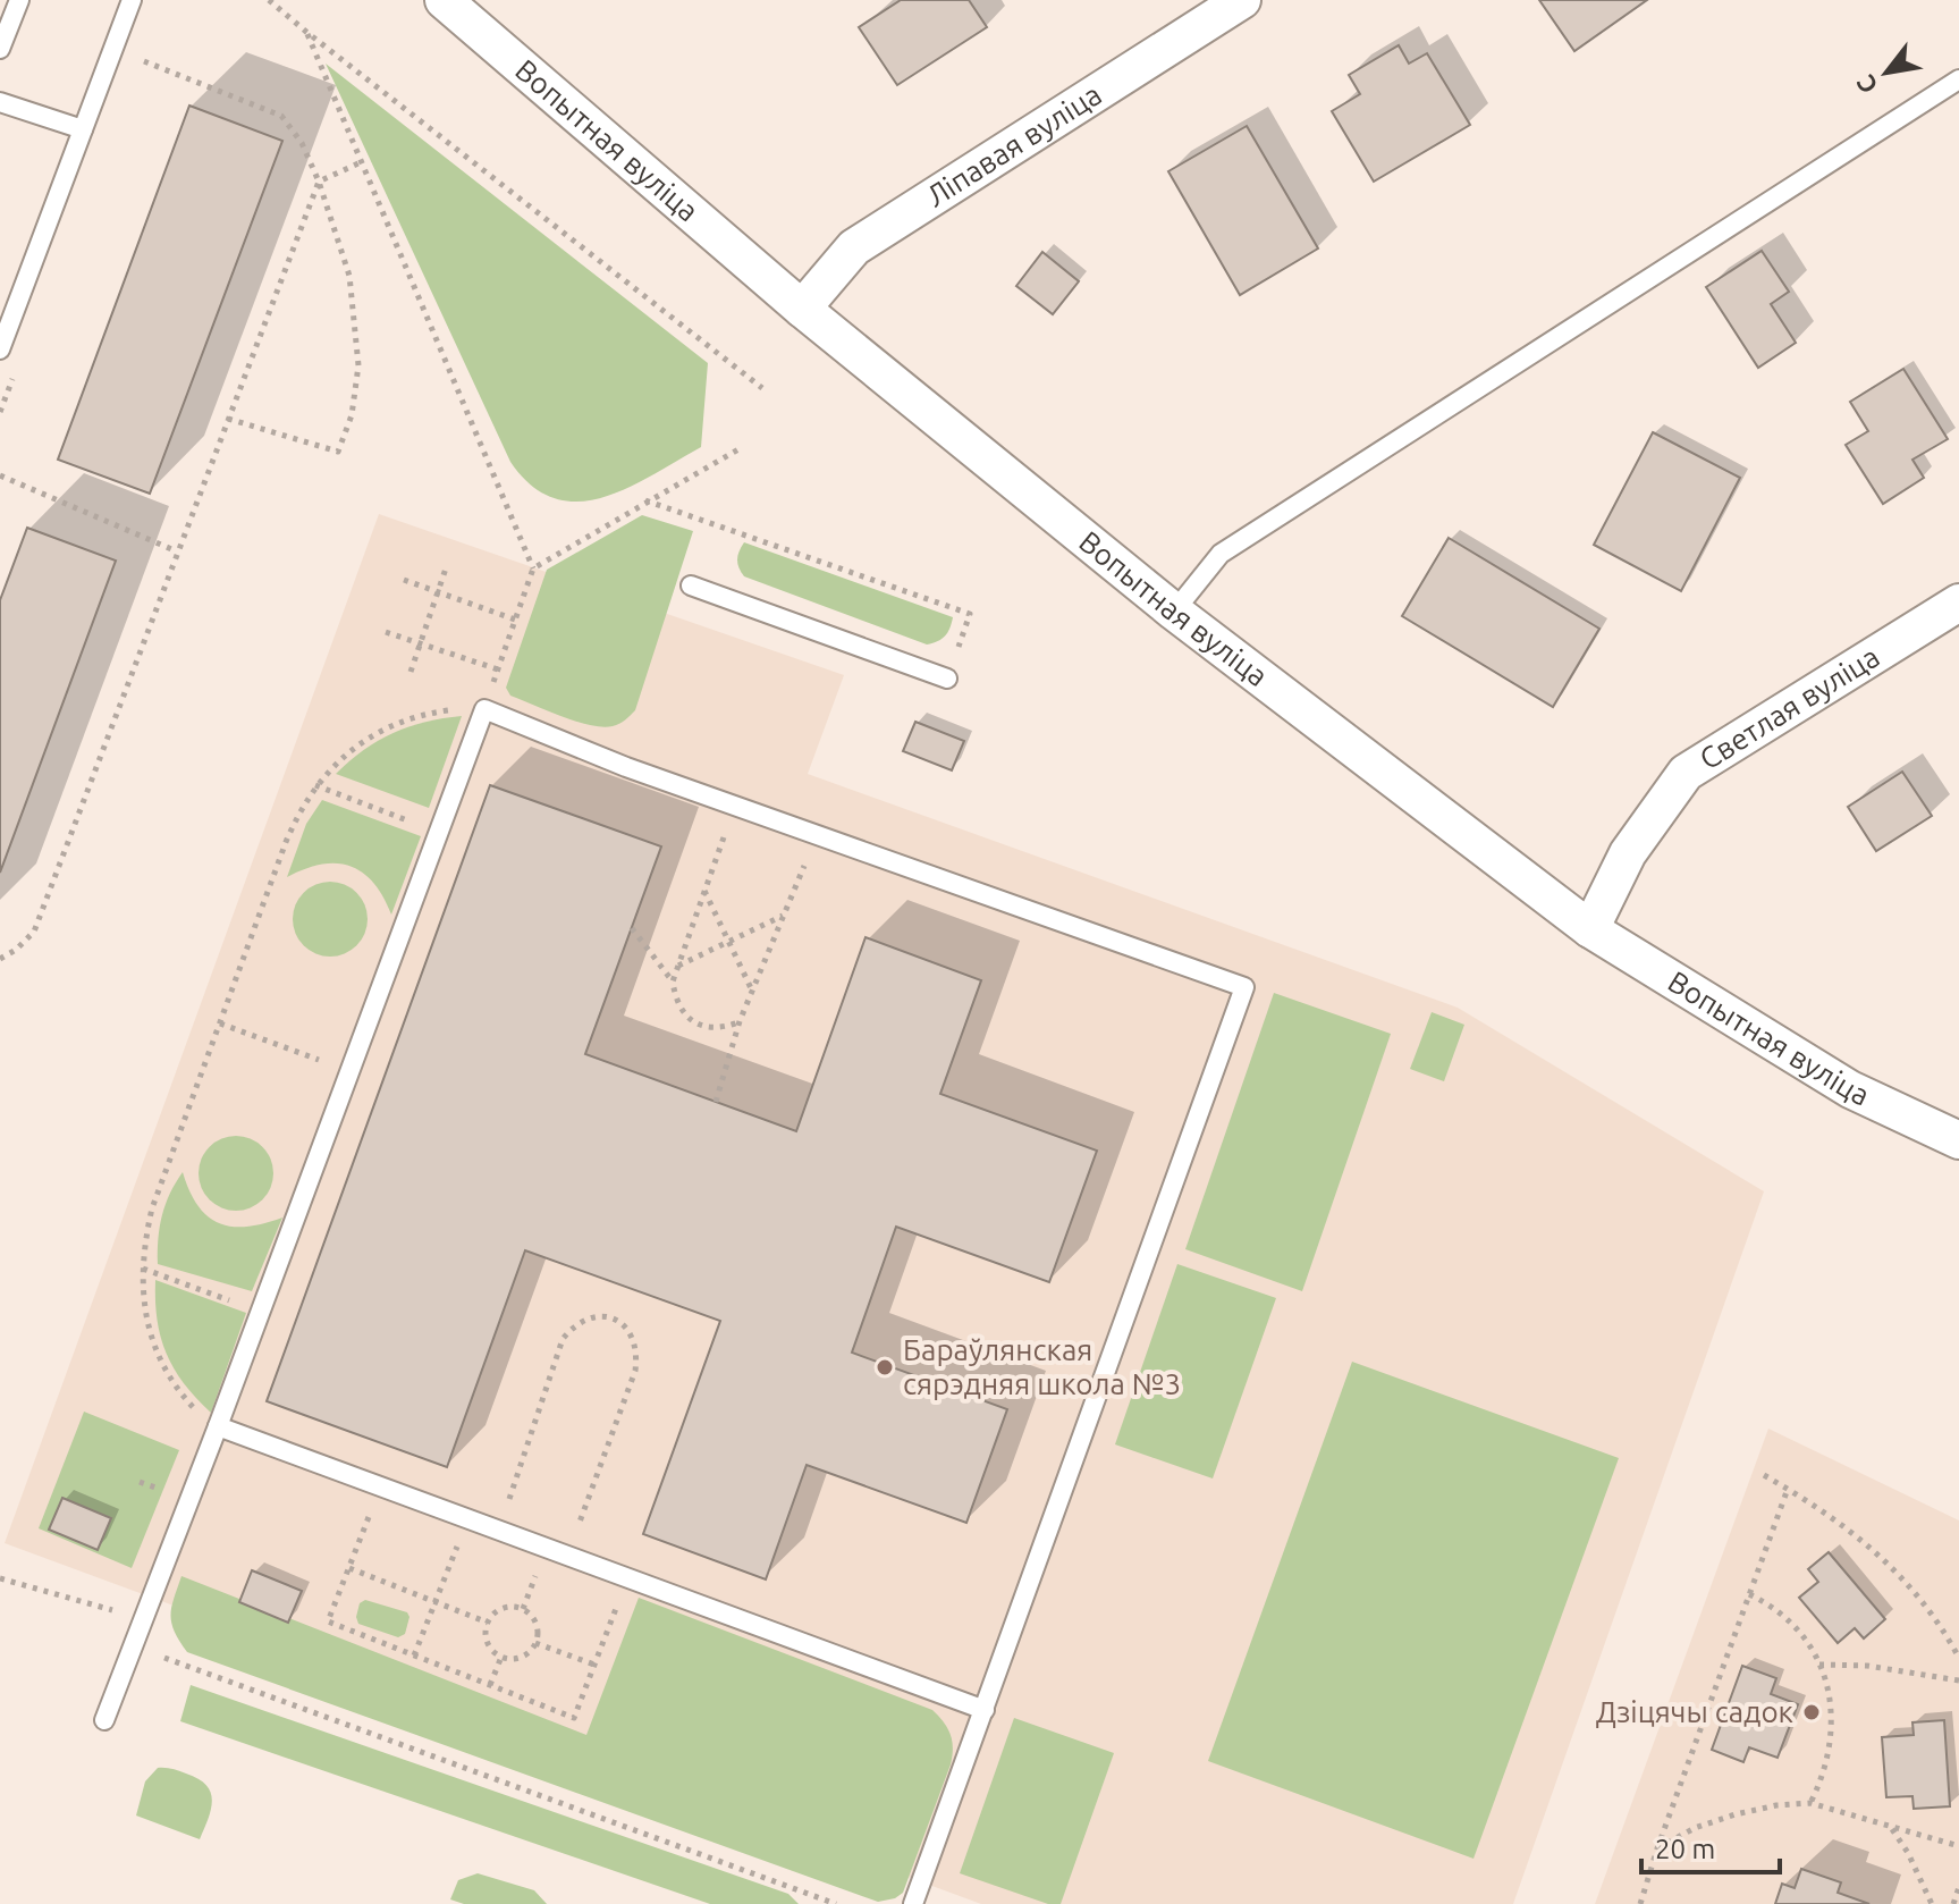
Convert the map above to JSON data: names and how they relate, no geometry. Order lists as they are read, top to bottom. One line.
{"streets":{"street":["Вопытная вуліца","Ліпавая вуліца","Светлая вуліца"]},"crossings":[["Вопытная вуліца","Ліпавая вуліца"],["Вопытная вуліца","Светлая вуліца"]],"places":["Бараўлянская сярэдняя школа №3","Дзіцячы садок"],"scale_bar":"20 m","north":"bottom left"}
